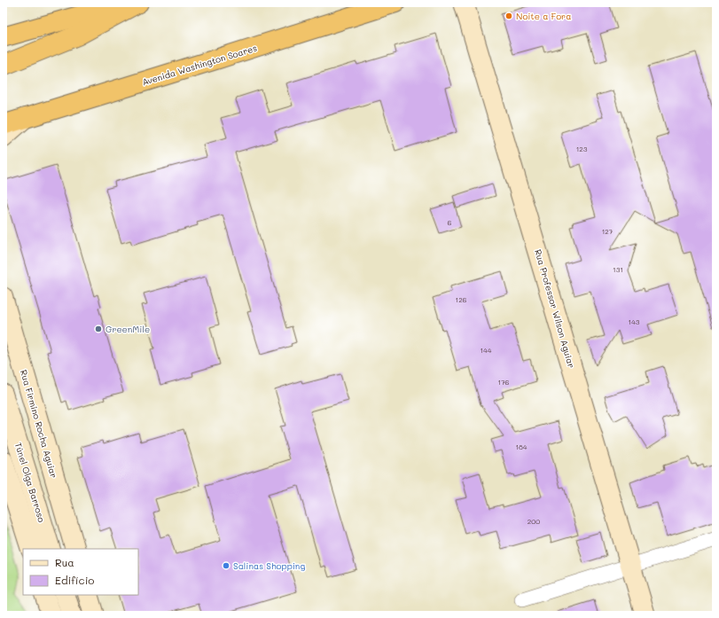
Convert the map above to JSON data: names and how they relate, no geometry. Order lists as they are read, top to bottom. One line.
{"streets":{"highway":["Avenida Washington Soares"],"street":["Rua Professor Wilson Aguiar","Rua Firmino Rocha Aguiar","Túnel Olga Barroso"]},"places":["Noite a Fora","GreenMile","Salinas Shopping"],"house_numbers":["123","6","127","131","126","143","144","176","184","200"],"legend":["Rua","Edifício"]}
